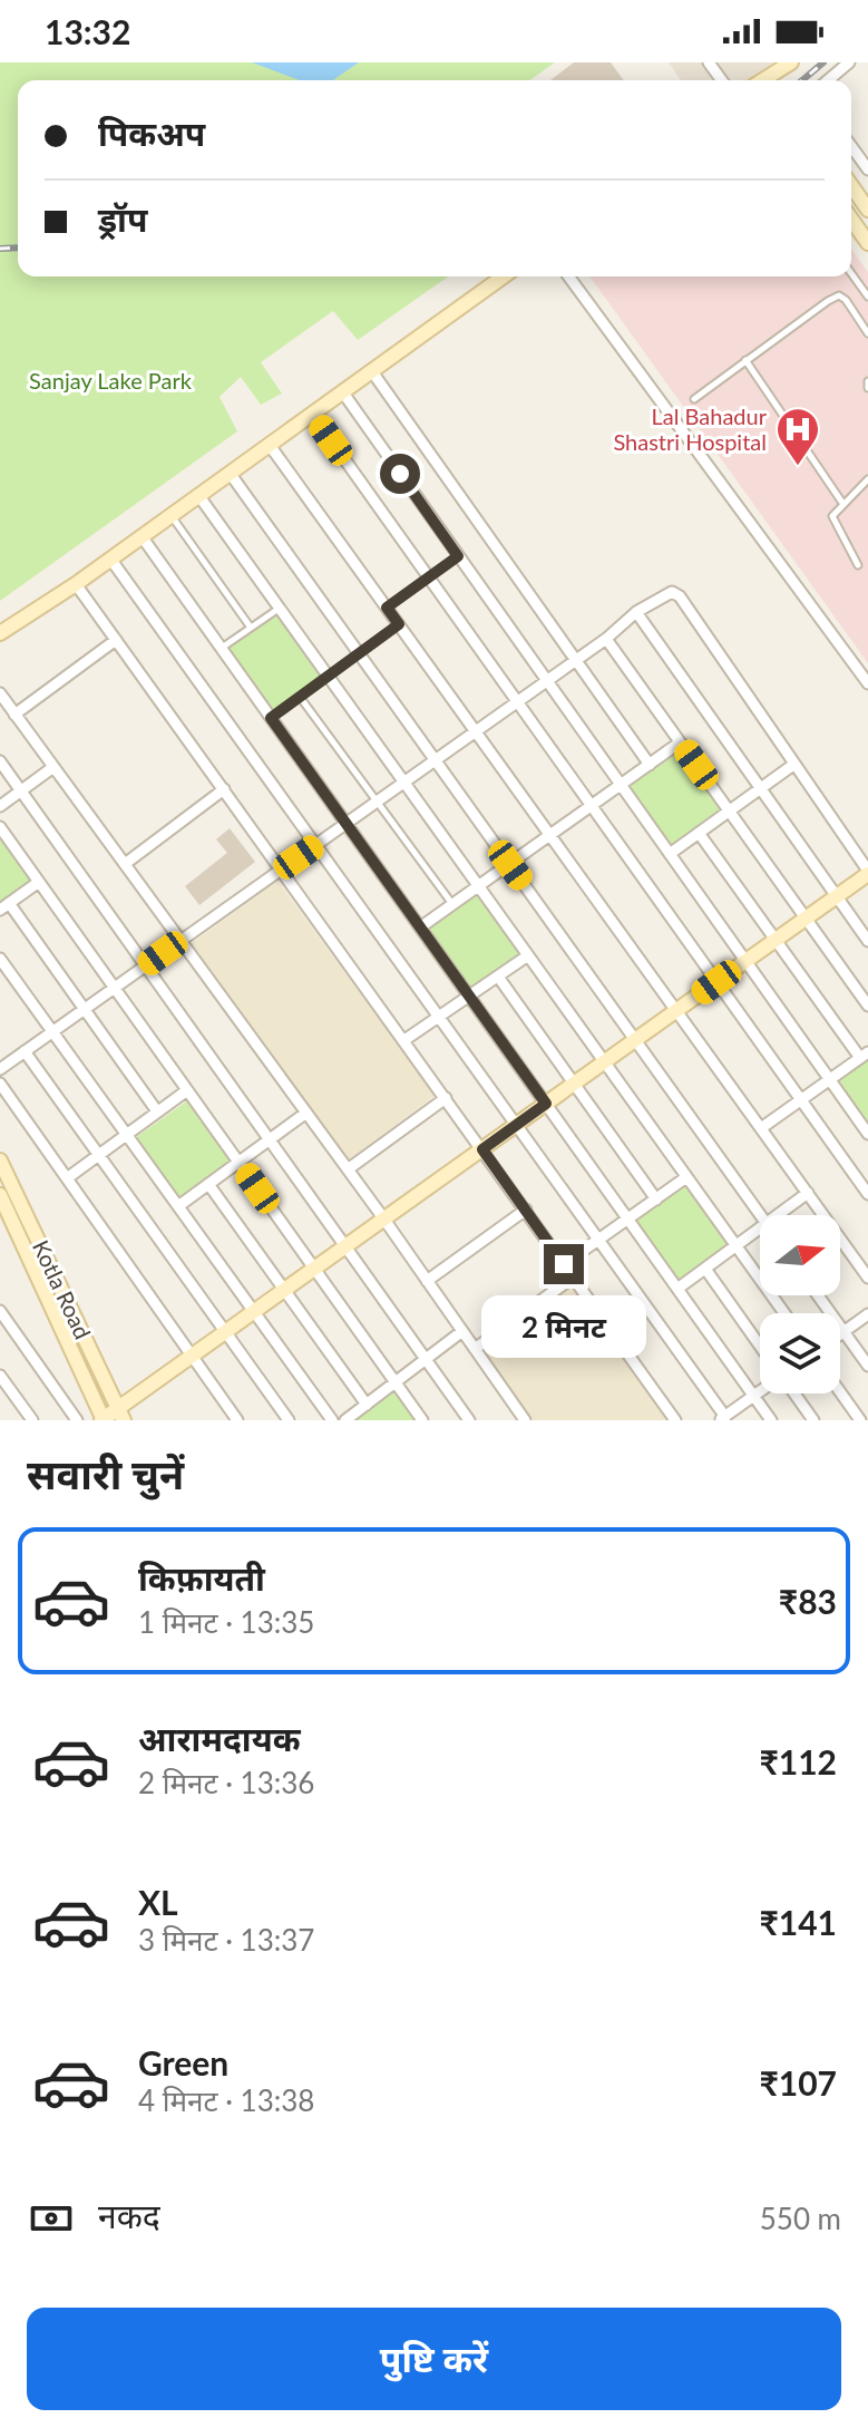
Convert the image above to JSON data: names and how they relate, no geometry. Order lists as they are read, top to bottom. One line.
{"streets":{"street":["Kotla Road"]},"parks":["Sanjay Lake Park"],"places":{"hospital":["Lal Bahadur Shastri Hospital"]},"north":"right","page":{"status":"13:32","banner":["पिकअप","ड्रॉप"],"bubble":"2 मिनट","heading":"सवारी चुनें","list":[{"name":"किफ़ायती","note":"1 मिनट · 13:35","value":"₹83"},{"name":"आरामदायक","note":"2 मिनट · 13:36","value":"₹112"},{"name":"XL","note":"3 मिनट · 13:37","value":"₹141"},{"name":"Green","note":"4 मिनट · 13:38","value":"₹107"}],"pay":["नकद","550 m"],"buttons":"पुष्टि करें"}}
